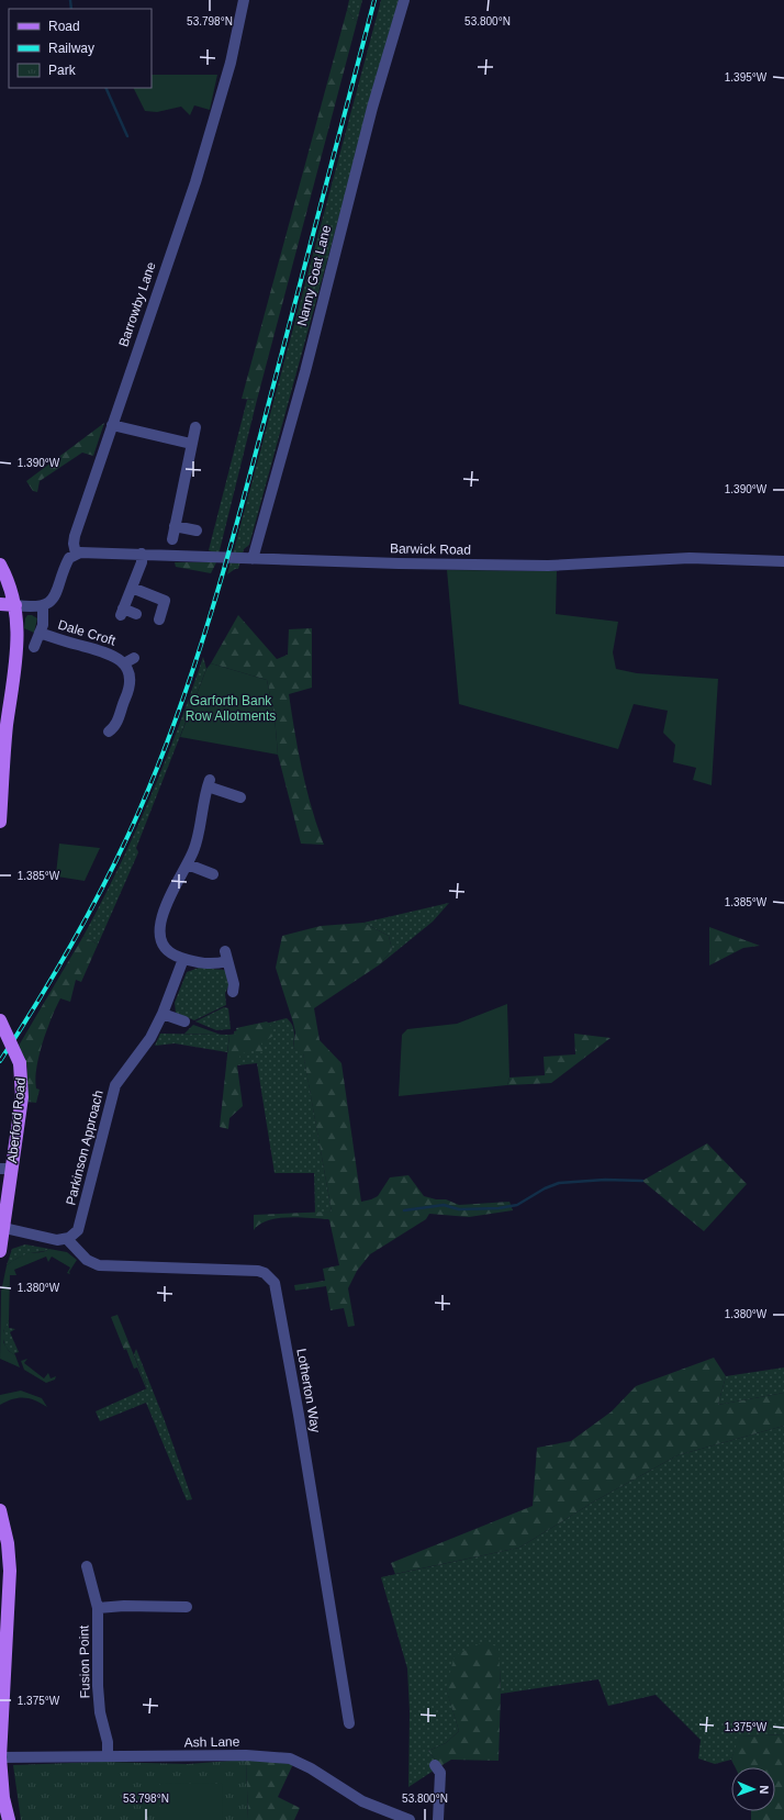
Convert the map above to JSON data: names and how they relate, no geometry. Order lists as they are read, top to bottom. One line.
{"streets":{"main road":["Aberford Road"],"street":["Nanny Goat Lane","Barrowby Lane","Barwick Road","Dale Croft","Parkinson Approach","Lotherton Way","Fusion Point","Ash Lane"]},"crossings":[["Nanny Goat Lane","Barwick Road"],["Barrowby Lane","Barwick Road"],["Parkinson Approach","Lotherton Way"],["Fusion Point","Ash Lane"]],"parks":["Garforth Bank Row Allotments"],"legend":["Road","Railway","Park"],"north":"right","coordinates":["53.798°N","53.800°N","1.395°W","1.390°W","1.385°W","1.380°W","1.375°W"]}
